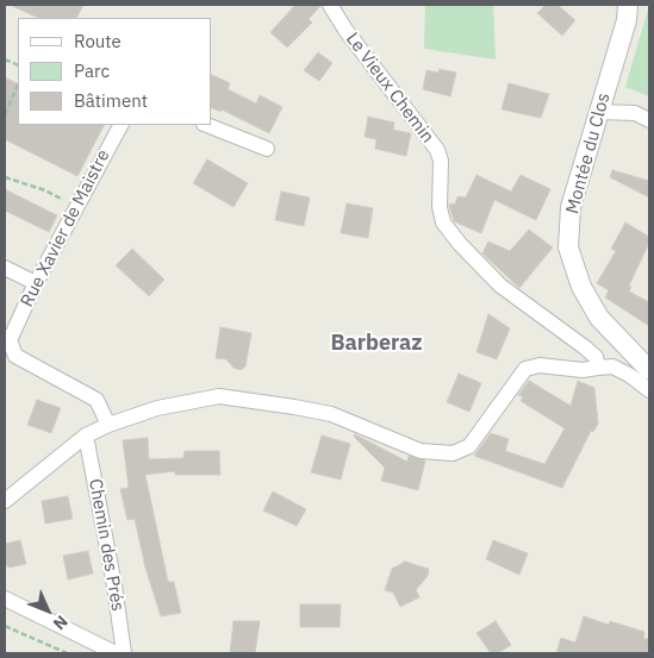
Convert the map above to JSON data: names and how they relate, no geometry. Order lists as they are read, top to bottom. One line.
{"streets":{"main road":["Montée du Clos"],"street":["Le Vieux Chemin","Rue Xavier de Maistre","Chemin des Prés"]},"districts":["Barberaz"],"legend":["Route","Parc","Bâtiment"],"north":"bottom right"}
